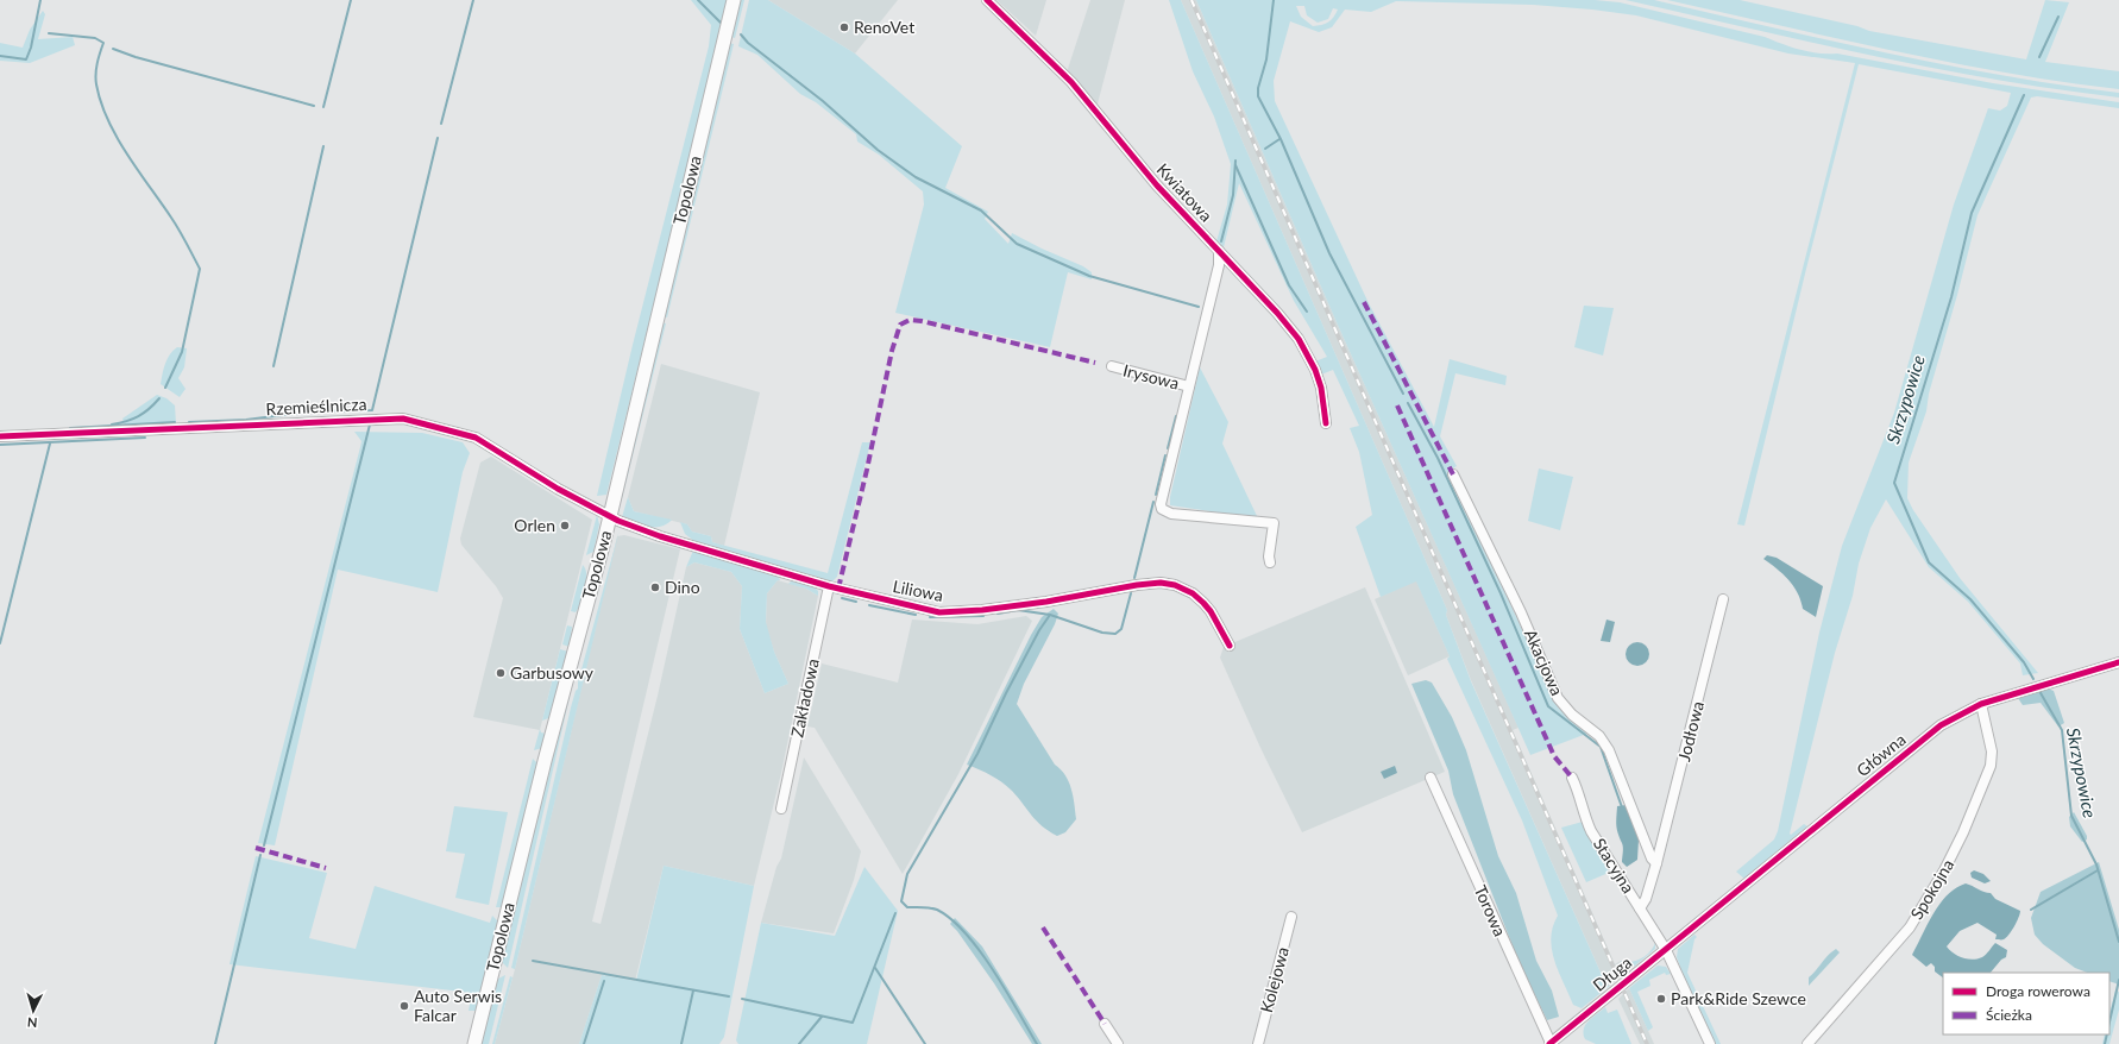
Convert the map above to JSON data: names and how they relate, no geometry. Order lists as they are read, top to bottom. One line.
{"streets":{"main road":["Topolowa"],"street":["Kwiatowa","Irysowa","Rzemieślnicza","Liliowa","Akacjowa","Zakładowa","Jodłowa","Główna","Stacyjna","Spokojna","Torowa","Długa","Kolejowa"]},"crossings":[["Topolowa","Rzemieślnicza"],["Topolowa","Liliowa"],["Rzemieślnicza","Liliowa"],["Liliowa","Zakładowa"],["Akacjowa","Jodłowa"],["Jodłowa","Stacyjna"],["Główna","Spokojna"],["Główna","Długa"],["Stacyjna","Długa"],["Torowa","Długa"]],"water":["Skrzypowice"],"places":["RenoVet","Orlen","Dino","Garbusowy","Park&Ride Szewce","Auto Serwis Falcar"],"legend":["Droga rowerowa","Ścieżka"],"north":"bottom"}
